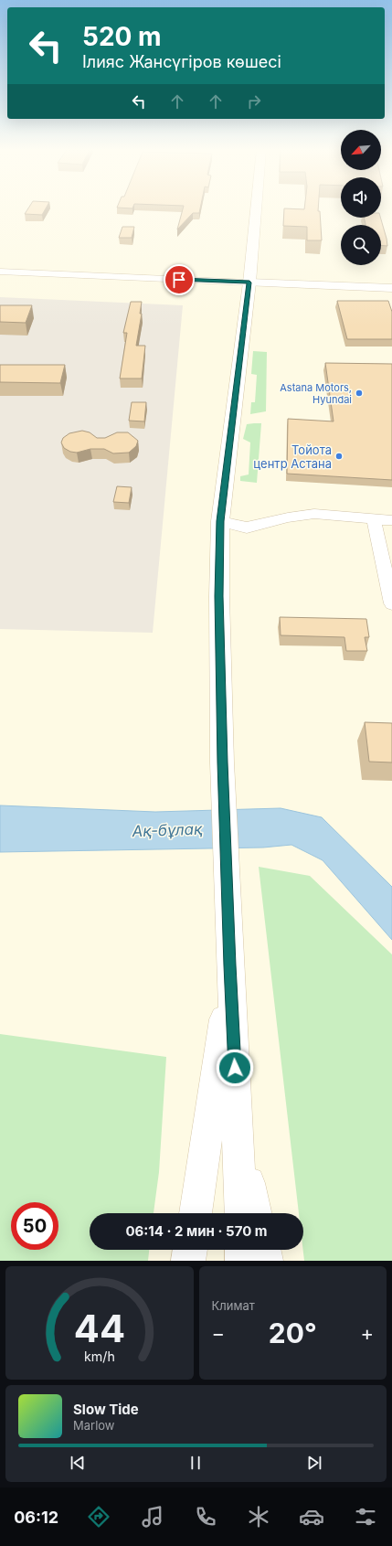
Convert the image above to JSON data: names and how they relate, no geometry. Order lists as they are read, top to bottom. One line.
{"water":["Ақ-бұлақ"],"places":["Astana Motors, Hyundai","Тойота центр Астана"],"north":"bottom left","page":{"turn":["520 m","Ілияс Жансүгіров көшесі"],"limit":"50","trip":"06:14 · 2 мин · 570 m","tile":"Климат","heat":["−","20°","+"],"song":["Slow Tide","Marlow"],"tabs":"06:12","gauge":["44","km/h"]}}
